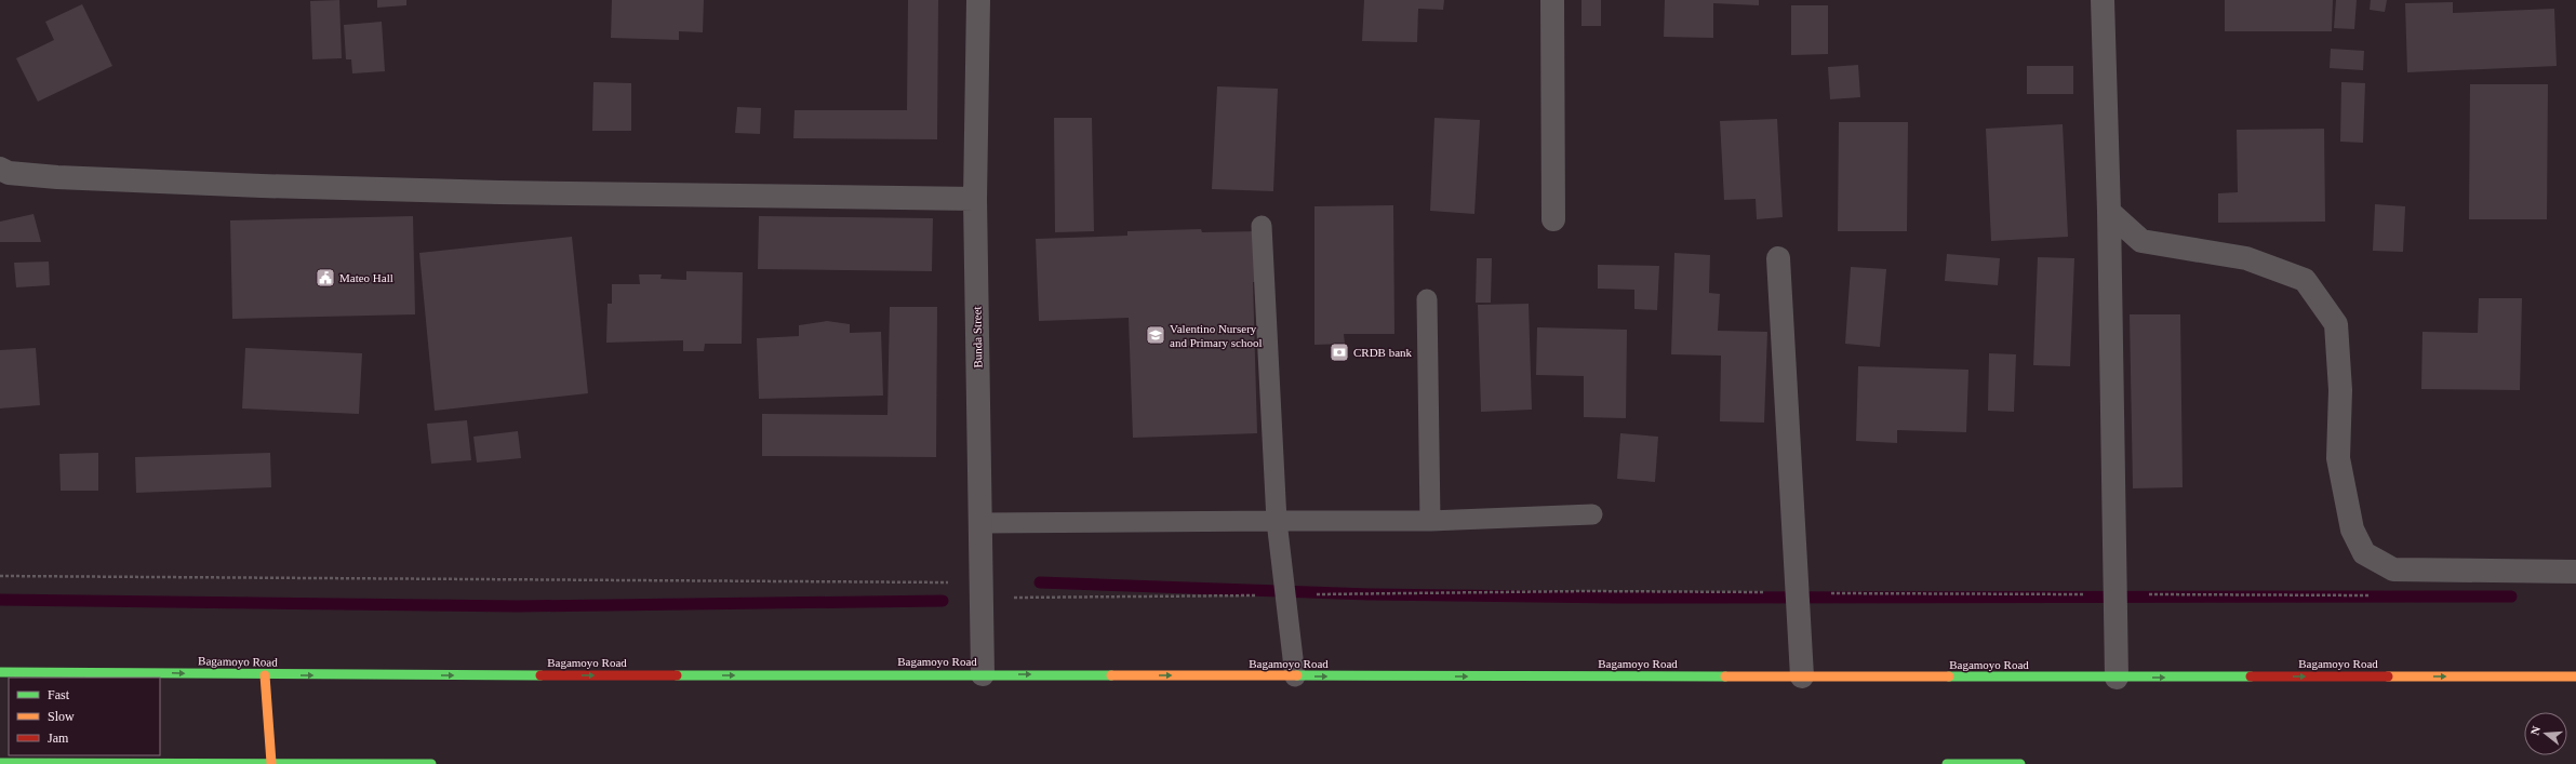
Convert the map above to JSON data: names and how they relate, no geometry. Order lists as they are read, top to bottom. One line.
{"streets":{"highway":["Bagamoyo Road"],"street":["Bunda Street"]},"crossings":[["Bunda Street","Bagamoyo Road"]],"one_way":["Bagamoyo Road"],"places":{"public building":["Mateo Hall"],"school or university":["Valentino Nursery and Primary school"],"bank":["CRDB bank"]},"legend":["Fast","Slow","Jam"],"north":"left"}
